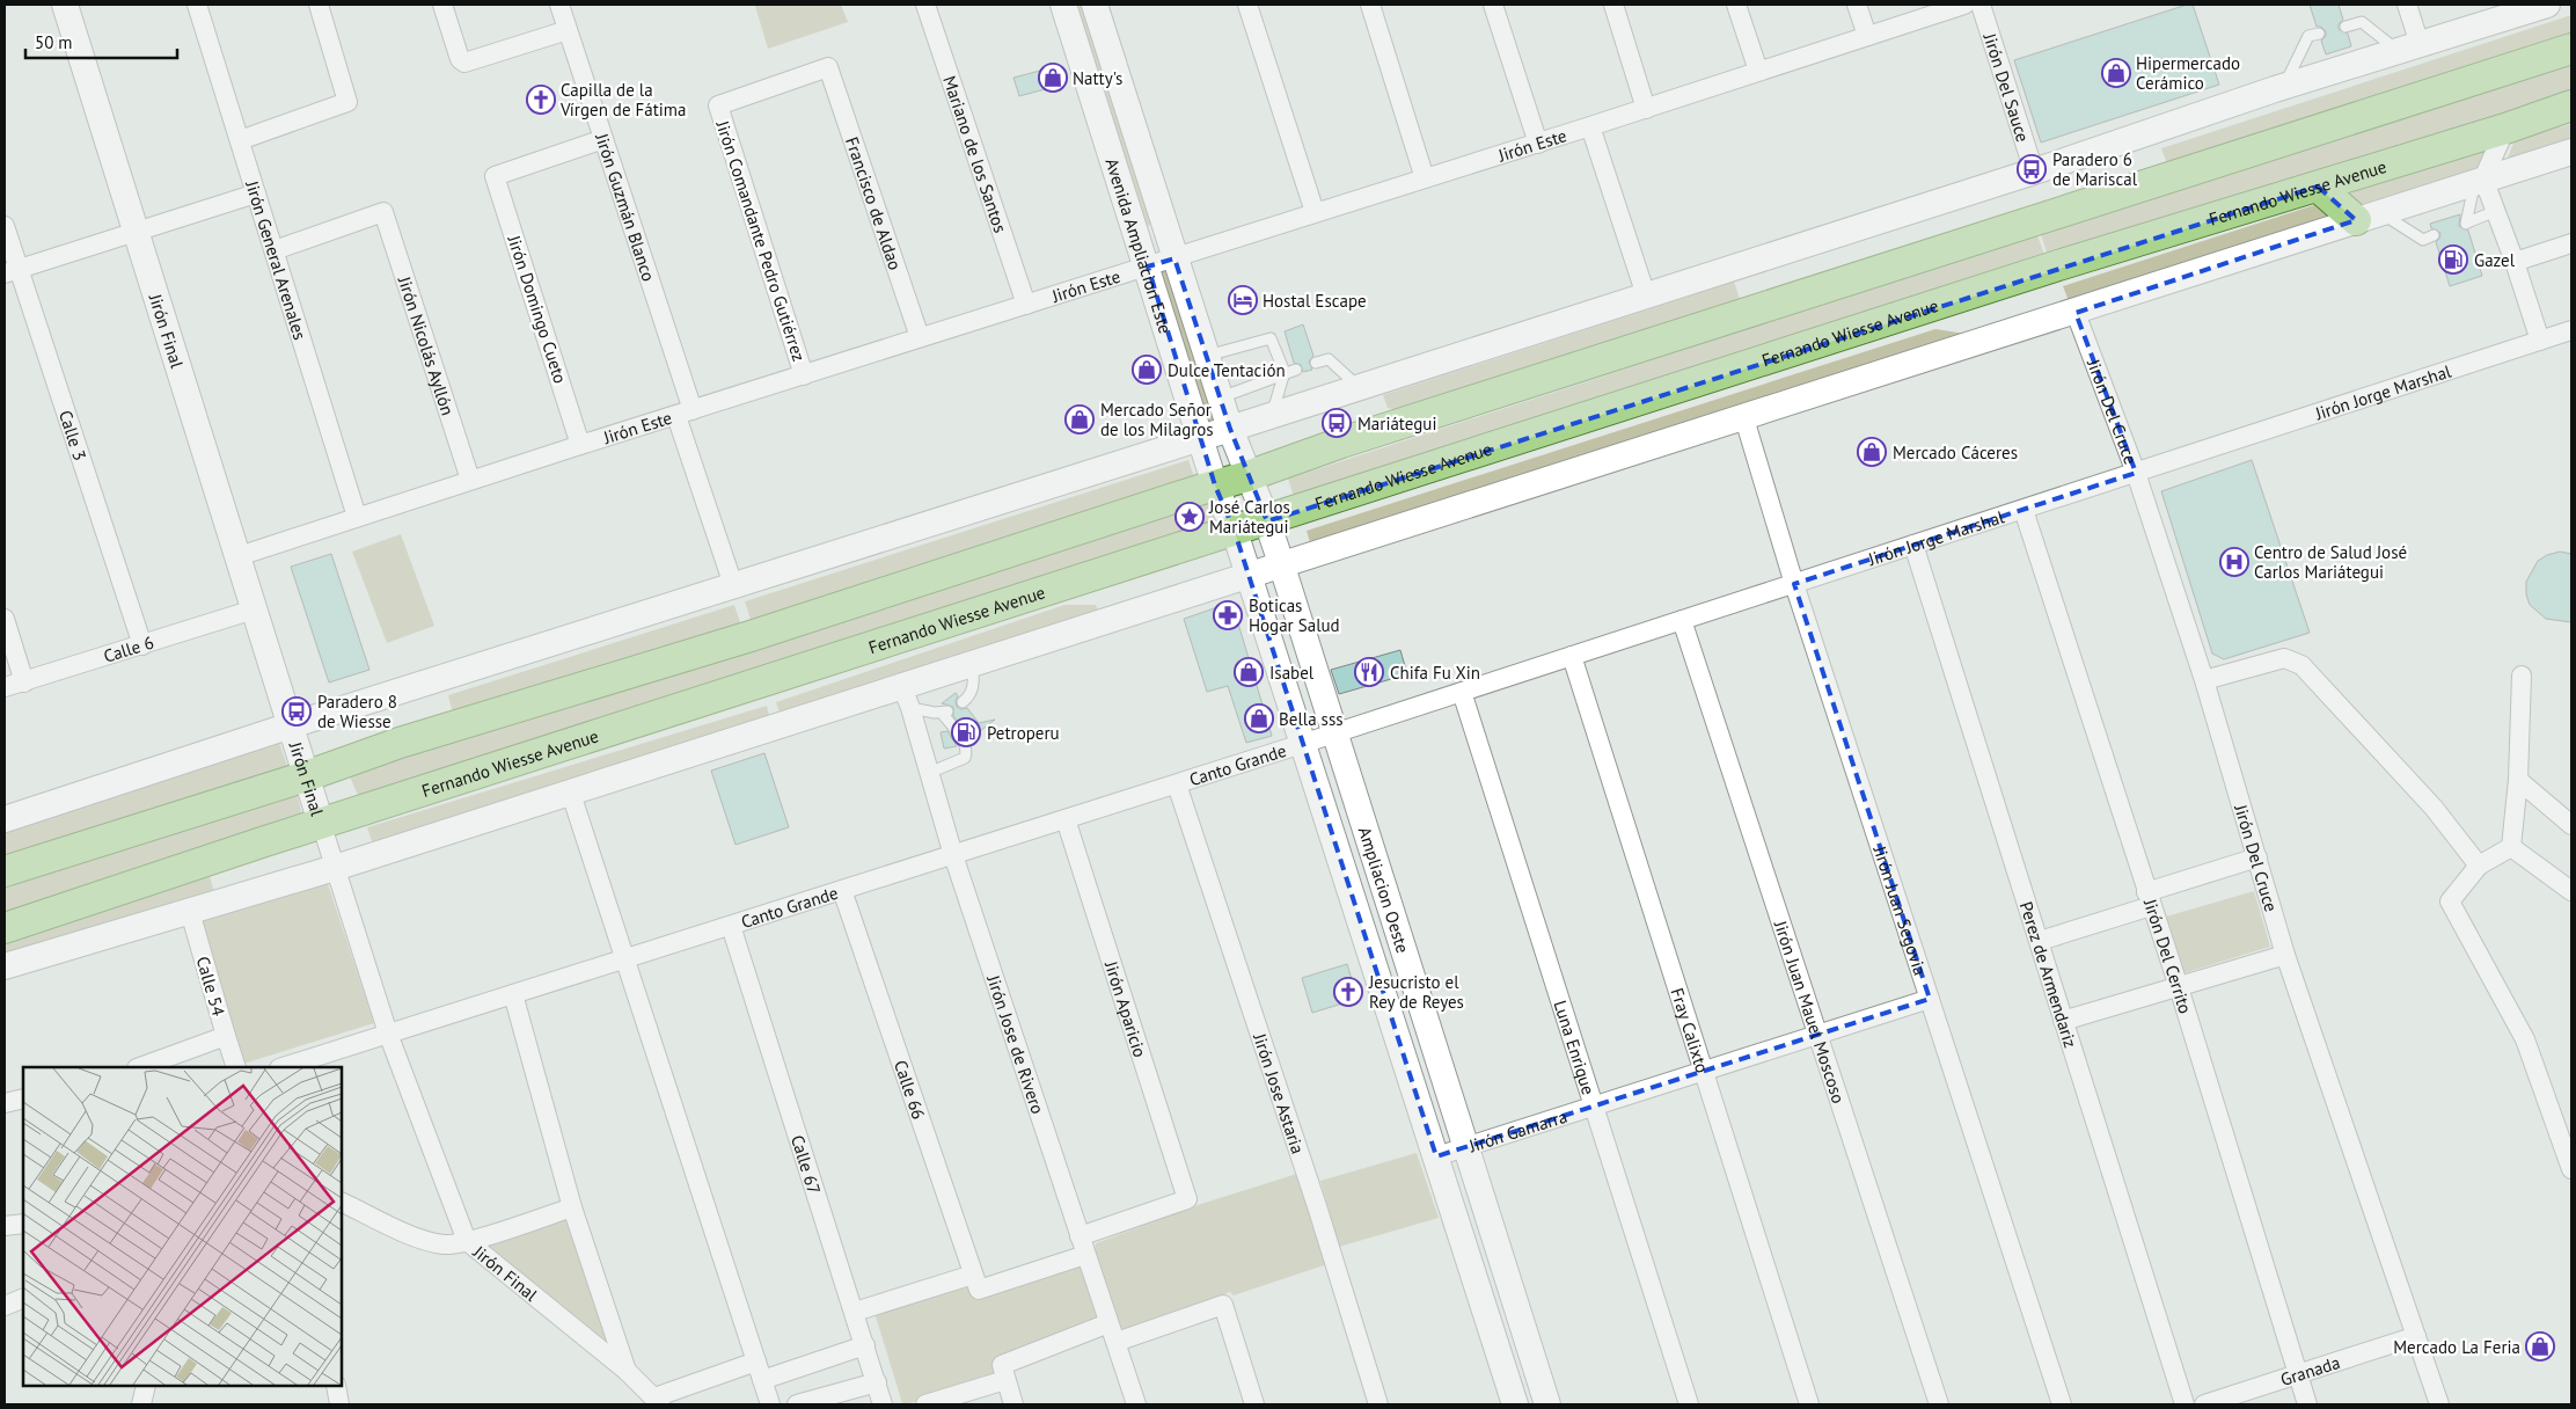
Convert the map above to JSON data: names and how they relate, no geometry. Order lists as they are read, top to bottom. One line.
{"streets":{"main road":["Fernando Wiesse Avenue","Avenida Ampliacion Este","Jirón Final","Ampliacion Oeste"],"street":["Jirón Del Sauce","Jirón Este","Mariano de los Santos","Francisco de Aldao","Jirón Guzmán Blanco","Jirón Comandante Pedro Gutiérrez","Jirón General Arenales","Jirón Domingo Cueto","Jirón Nicolás Ayllón","Jirón Jorge Marshal","Jirón Del Cruce","Calle 3","Calle 6","Canto Grande","Jirón Juan Segovia","Jirón Del Cerrito","Perez de Armendariz","Calle 54","Jirón Aparicio","Jirón Juan Mauel Moscoso","Fray Calixto","Jirón Jose de Rivero","Luna Enrique","Calle 66","Jirón Jose Astaria","Jirón Gamarra","Calle 67","Granada"]},"crossings":[["Jirón Este","Mariano de los Santos"],["Jirón Este","Francisco de Aldao"],["Jirón Este","Jirón Guzmán Blanco"],["Jirón Este","Jirón Comandante Pedro Gutiérrez"],["Jirón Este","Avenida Ampliacion Este"],["Jirón Este","Jirón General Arenales"],["Jirón Este","Jirón Domingo Cueto"],["Jirón Este","Jirón Final"],["Jirón Este","Jirón Nicolás Ayllón"],["Fernando Wiesse Avenue","Jirón Final"],["Fernando Wiesse Avenue","Ampliacion Oeste"],["Francisco de Aldao","Jirón Comandante Pedro Gutiérrez"],["Jirón Guzmán Blanco","Jirón Domingo Cueto"],["Avenida Ampliacion Este","Ampliacion Oeste"],["Jirón General Arenales","Jirón Nicolás Ayllón"],["Jirón Final","Calle 6"],["Jirón Final","Canto Grande"],["Jirón Jorge Marshal","Jirón Del Cruce"],["Jirón Jorge Marshal","Canto Grande"],["Jirón Jorge Marshal","Ampliacion Oeste"],["Jirón Jorge Marshal","Jirón Juan Segovia"],["Jirón Jorge Marshal","Jirón Del Cerrito"],["Jirón Jorge Marshal","Perez de Armendariz"],["Jirón Jorge Marshal","Jirón Juan Mauel Moscoso"],["Jirón Jorge Marshal","Fray Calixto"],["Jirón Jorge Marshal","Luna Enrique"],["Jirón Del Cruce","Granada"],["Calle 3","Calle 6"],["Canto Grande","Ampliacion Oeste"],["Canto Grande","Jirón Aparicio"],["Canto Grande","Jirón Jose de Rivero"],["Canto Grande","Calle 66"],["Canto Grande","Jirón Jose Astaria"],["Canto Grande","Calle 67"],["Ampliacion Oeste","Jirón Gamarra"],["Jirón Juan Segovia","Jirón Gamarra"],["Jirón Del Cerrito","Granada"],["Jirón Aparicio","Jirón Jose de Rivero"],["Jirón Juan Mauel Moscoso","Jirón Gamarra"],["Fray Calixto","Jirón Gamarra"],["Luna Enrique","Jirón Gamarra"]],"places":{"shop":["Hipermercado Cerámico","Natty's","Dulce Tentación","Mercado Señor de los Milagros","Mercado Cáceres","Isabel","Bella sss","Mercado La Feria"],"church":["Capilla de la Vírgen de Fátima","Jesucristo el Rey de Reyes"],"bus stop":["Paradero 6 de Mariscal","Mariátegui","Paradero 8 de Wiesse"],"fuel station":["Gazel","Petroperu"],"hotel":["Hostal Escape"],"place":["José Carlos Mariátegui"],"hospital":["Centro de Salud José Carlos Mariátegui"],"pharmacy":["Boticas Hogar Salud"],"restaurant":["Chifa Fu Xin"]},"scale_bar":"50 m"}
